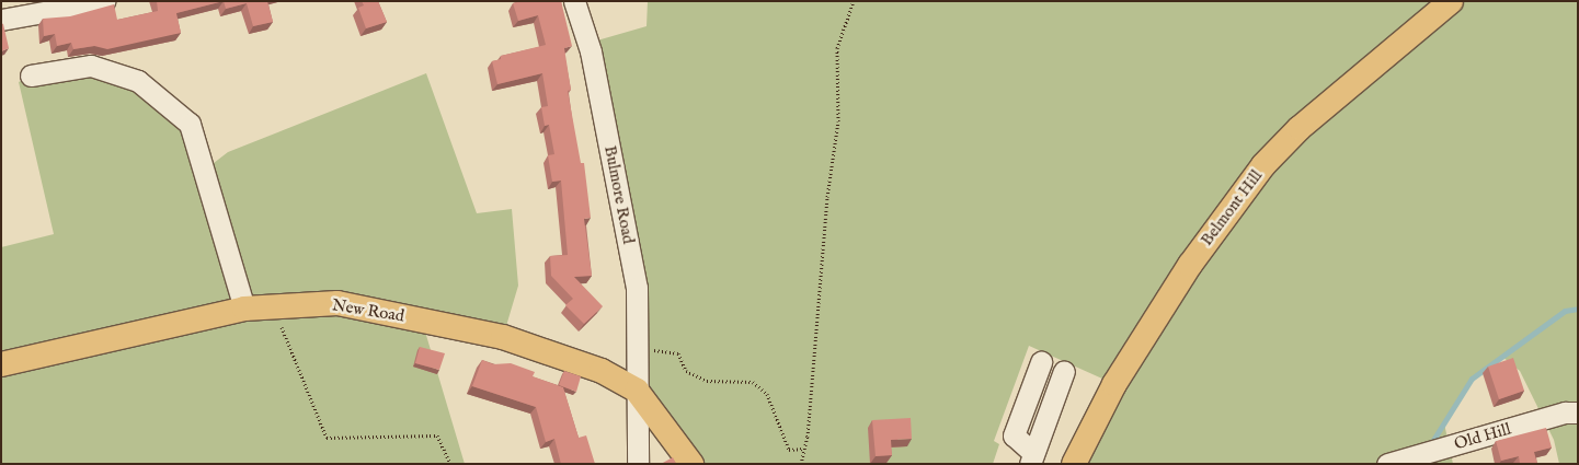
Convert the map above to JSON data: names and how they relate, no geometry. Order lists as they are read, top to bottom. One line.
{"streets":{"main road":["Belmont Hill","New Road"],"street":["Bulmore Road","Old Hill"]},"crossings":[["Bulmore Road","New Road"]]}
